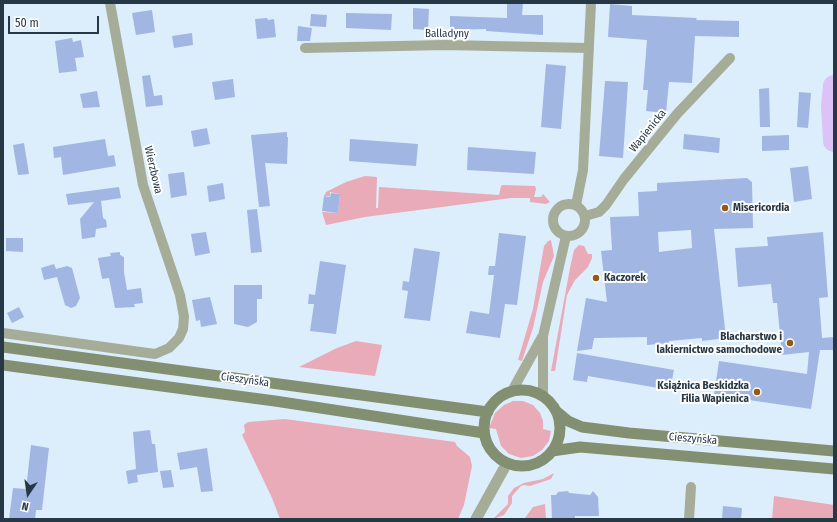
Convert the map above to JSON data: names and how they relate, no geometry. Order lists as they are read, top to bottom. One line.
{"streets":{"main road":["Cieszyńska"],"street":["Balladyny","Wapienicka","Wierzbowa"]},"places":["Misericordia","Kaczorek","Blacharstwo i lakiernictwo samochodowe","Książnica Beskidzka Filia Wapienica"],"scale_bar":"50 m","north":"bottom"}
